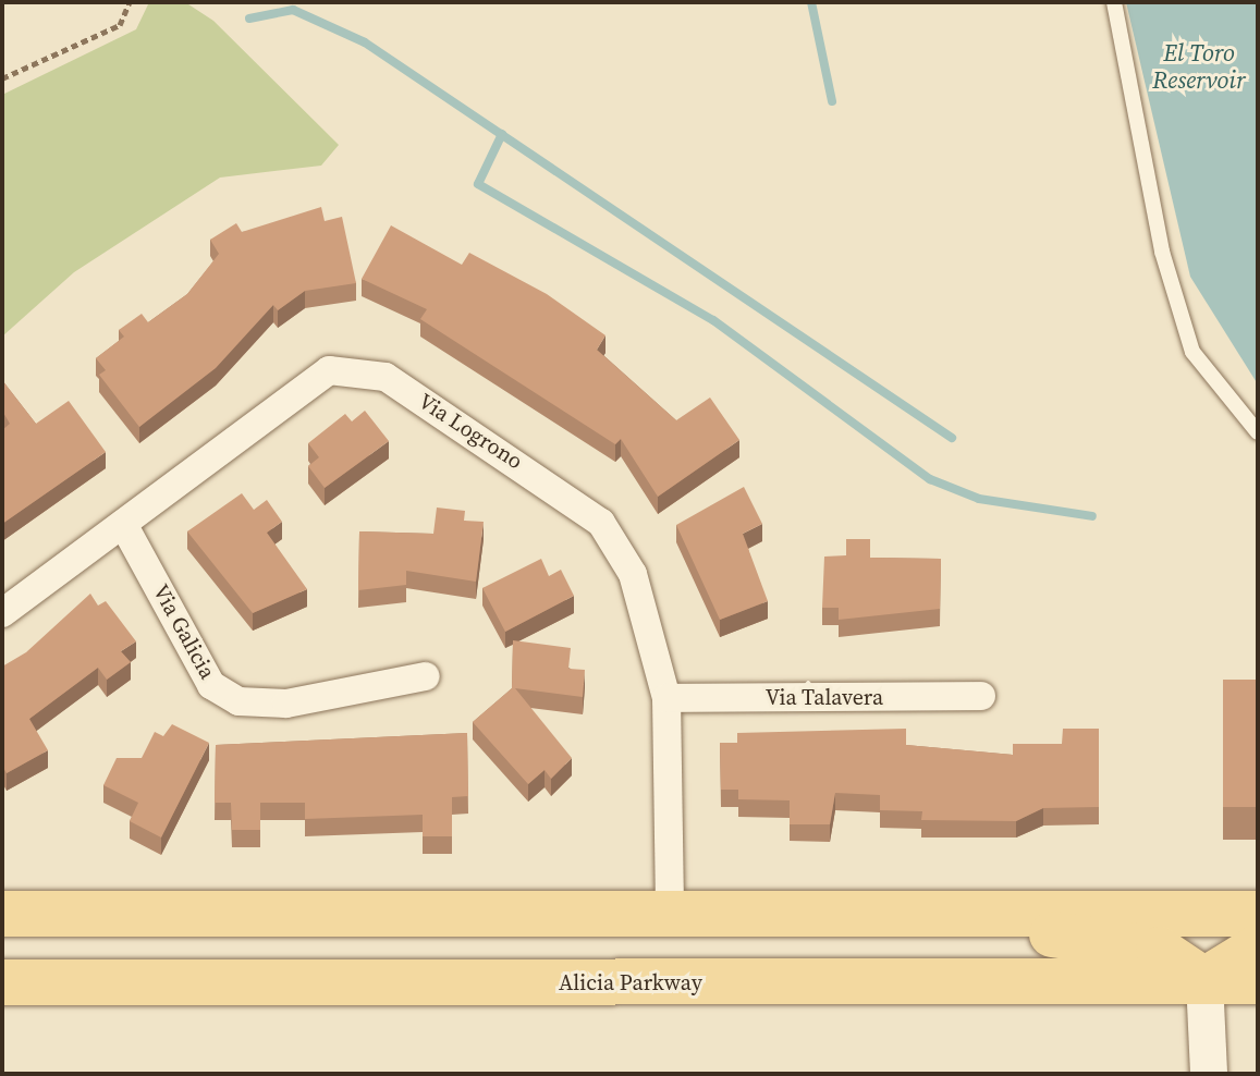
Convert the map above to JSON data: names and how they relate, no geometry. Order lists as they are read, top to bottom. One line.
{"streets":{"main road":["Alicia Parkway"],"street":["Via Logrono","Via Galicia","Via Talavera"]},"crossings":[["Via Logrono","Via Galicia"],["Via Logrono","Via Talavera"]],"water":["El Toro Reservoir"]}
